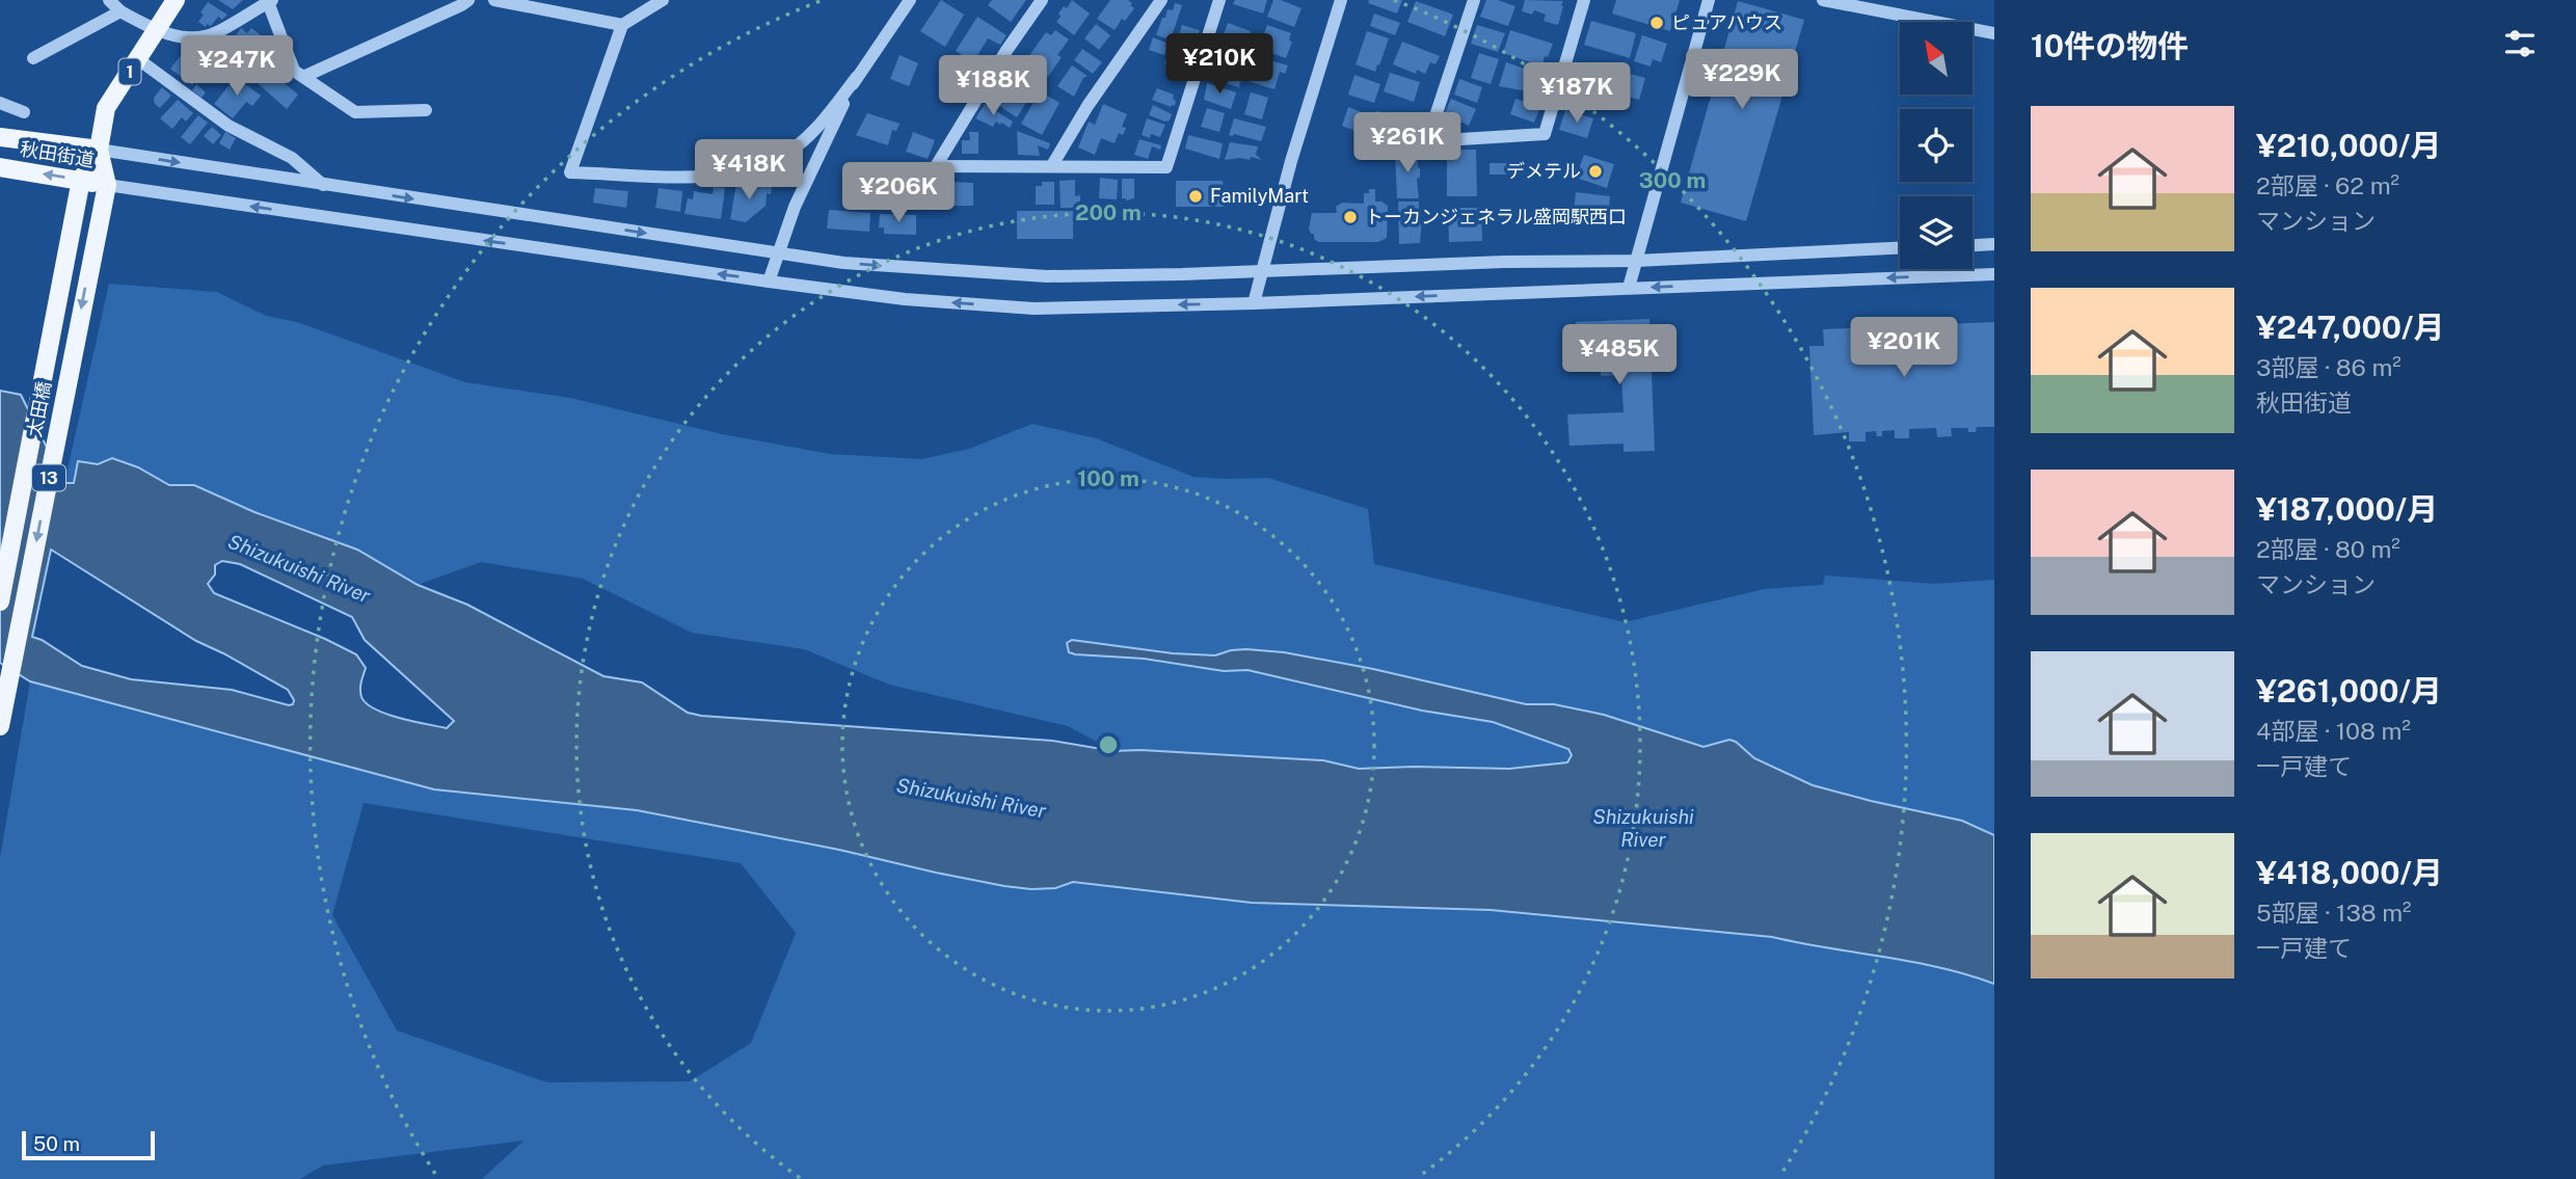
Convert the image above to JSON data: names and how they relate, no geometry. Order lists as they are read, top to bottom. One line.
{"streets":{"main road":["1","秋田街道","太田橋","13"]},"crossings":[["1","秋田街道"],["1","太田橋"],["1","13"],["秋田街道","太田橋"],["秋田街道","13"],["太田橋","13"]],"water":["Shizukuishi River"],"places":["ピュアハウス","デメテル","FamilyMart","トーカンジェネラル盛岡駅西口"],"scale_bar":"50 m","north":"top left","page":{"heading":"10件の物件","price":["¥210K","¥247K","¥229K","¥188K","¥187K","¥261K","¥418K","¥206K","¥201K","¥485K"],"list":[{"name":"¥210,000/月","note":"2部屋 · 62 m² · マンション"},{"name":"¥247,000/月","note":"3部屋 · 86 m² · 秋田街道"},{"name":"¥187,000/月","note":"2部屋 · 80 m² · マンション"},{"name":"¥261,000/月","note":"4部屋 · 108 m² · 一戸建て"},{"name":"¥418,000/月","note":"5部屋 · 138 m² · 一戸建て"}],"scale":"50 m"},"rings":["300 m","200 m","100 m"]}
